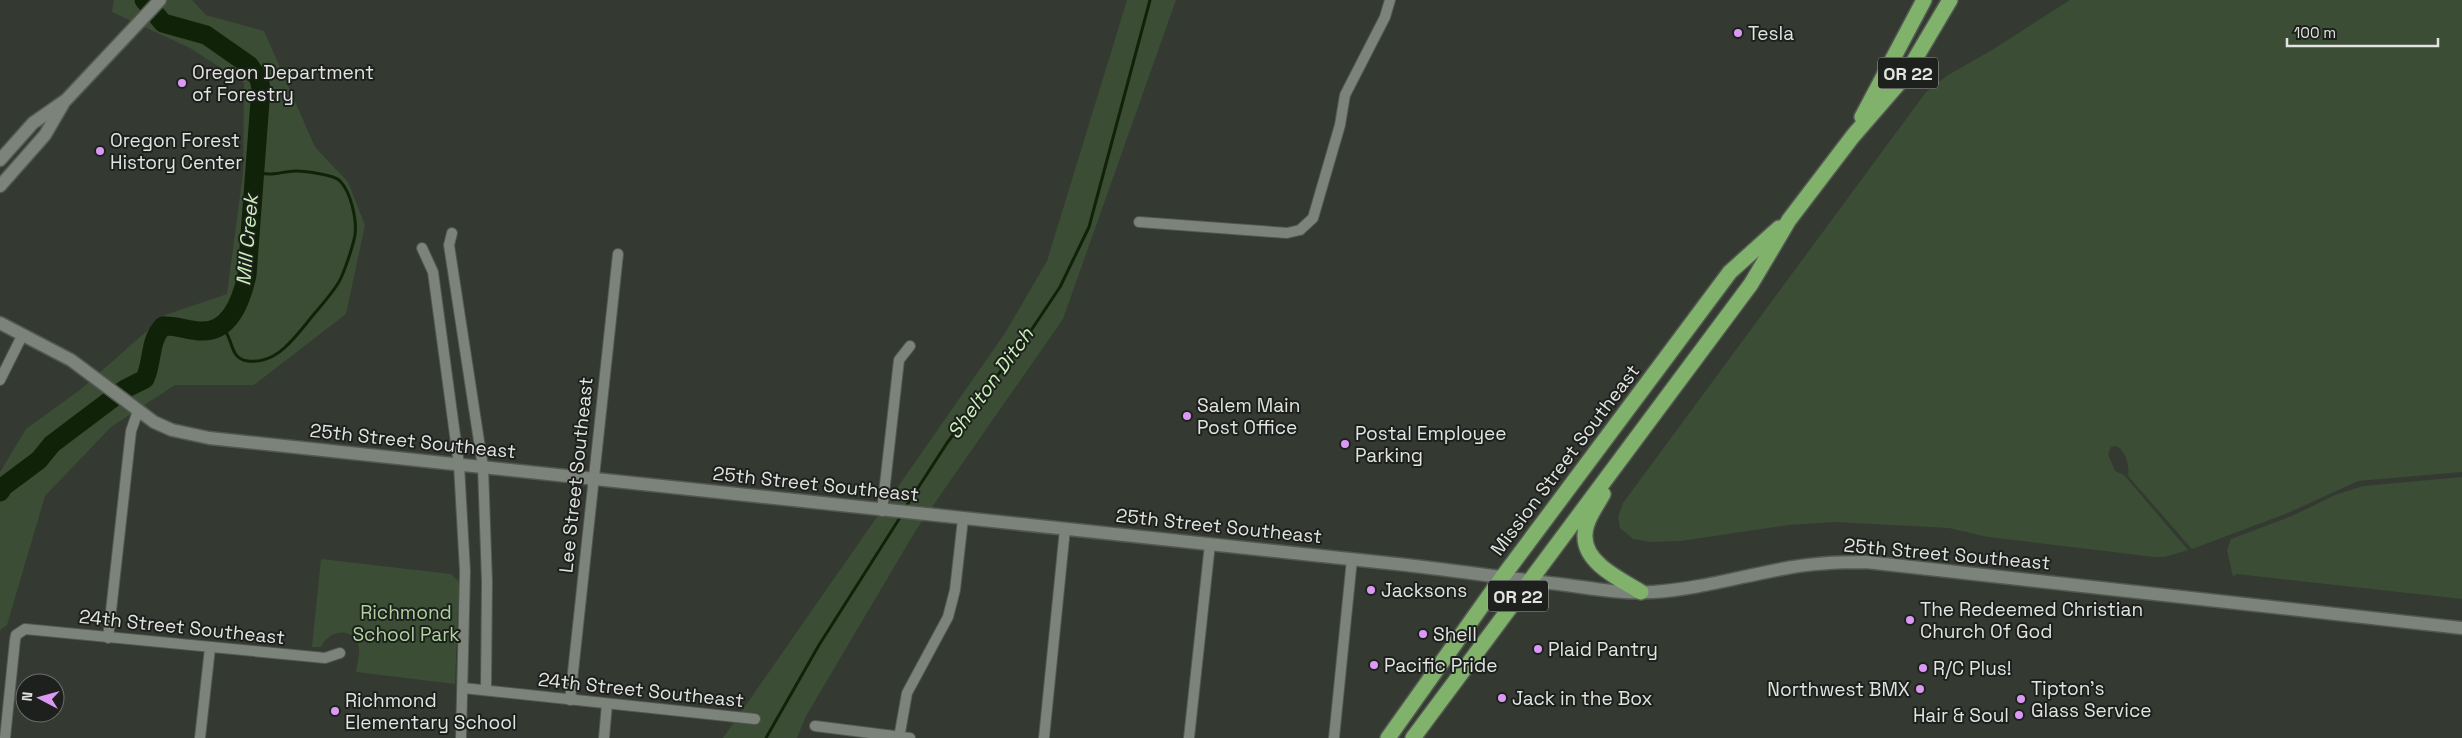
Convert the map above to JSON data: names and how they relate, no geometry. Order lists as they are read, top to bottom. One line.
{"streets":{"highway":["OR 22","Mission Street Southeast"],"street":["25th Street Southeast","Lee Street Southeast","24th Street Southeast"]},"crossings":[["25th Street Southeast","Mission Street Southeast"],["25th Street Southeast","Lee Street Southeast"],["Lee Street Southeast","24th Street Southeast"]],"water":["Mill Creek","Shelton Ditch"],"parks":["Richmond School Park"],"places":["Tesla","Oregon Department of Forestry","Oregon Forest History Center","Salem Main Post Office","Postal Employee Parking","Jacksons","The Redeemed Christian Church Of God","Shell","Plaid Pantry","Pacific Pride","R/C Plus!","Northwest BMX","Jack in the Box","Tipton's Glass Service","Richmond Elementary School","Hair & Soul"],"scale_bar":"100 m","north":"left"}
